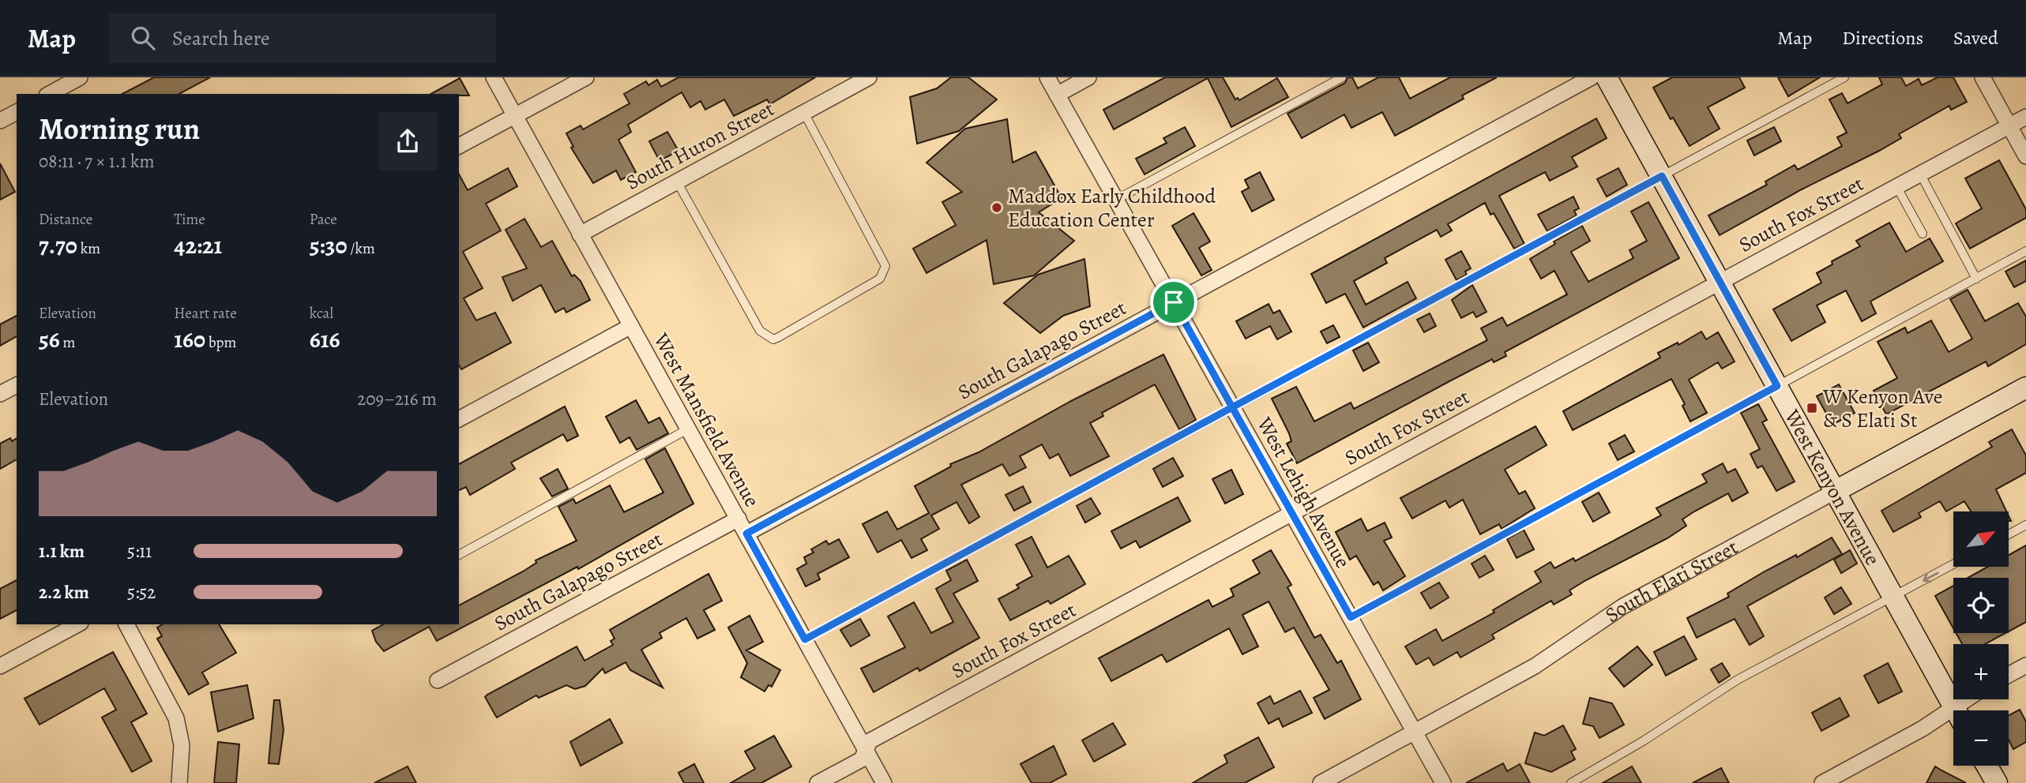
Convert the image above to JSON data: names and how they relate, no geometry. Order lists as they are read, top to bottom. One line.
{"streets":{"street":["South Huron Street","South Fox Street","South Galapago Street","West Mansfield Avenue","West Kenyon Avenue","West Lehigh Avenue","South Elati Street"]},"crossings":[["South Huron Street","West Mansfield Avenue"],["South Fox Street","West Mansfield Avenue"],["South Fox Street","West Kenyon Avenue"],["South Fox Street","West Lehigh Avenue"],["South Galapago Street","West Mansfield Avenue"],["South Galapago Street","West Lehigh Avenue"],["West Kenyon Avenue","South Elati Street"],["West Lehigh Avenue","South Elati Street"]],"places":{"other":["Maddox Early Childhood Education Center"],"transit":["W Kenyon Ave & S Elati St"]},"north":"top right","page":{"header":"Map","search":"Search here","nav":["Map","Directions","Saved"],"heading":["Morning run","08:11 · 7 × 1.1 km"],"stats":[["Distance","7.70 km"],["Time","42:21"],["Pace","5:30 /km"],["Elevation","56 m"],["Heart rate","160 bpm"],["kcal","616"]],"chart":["Elevation","209–216 m"],"map_buttons":["+","−"],"list":[{"name":"1.1 km","note":"5:11"},{"name":"2.2 km","note":"5:52"}]}}
